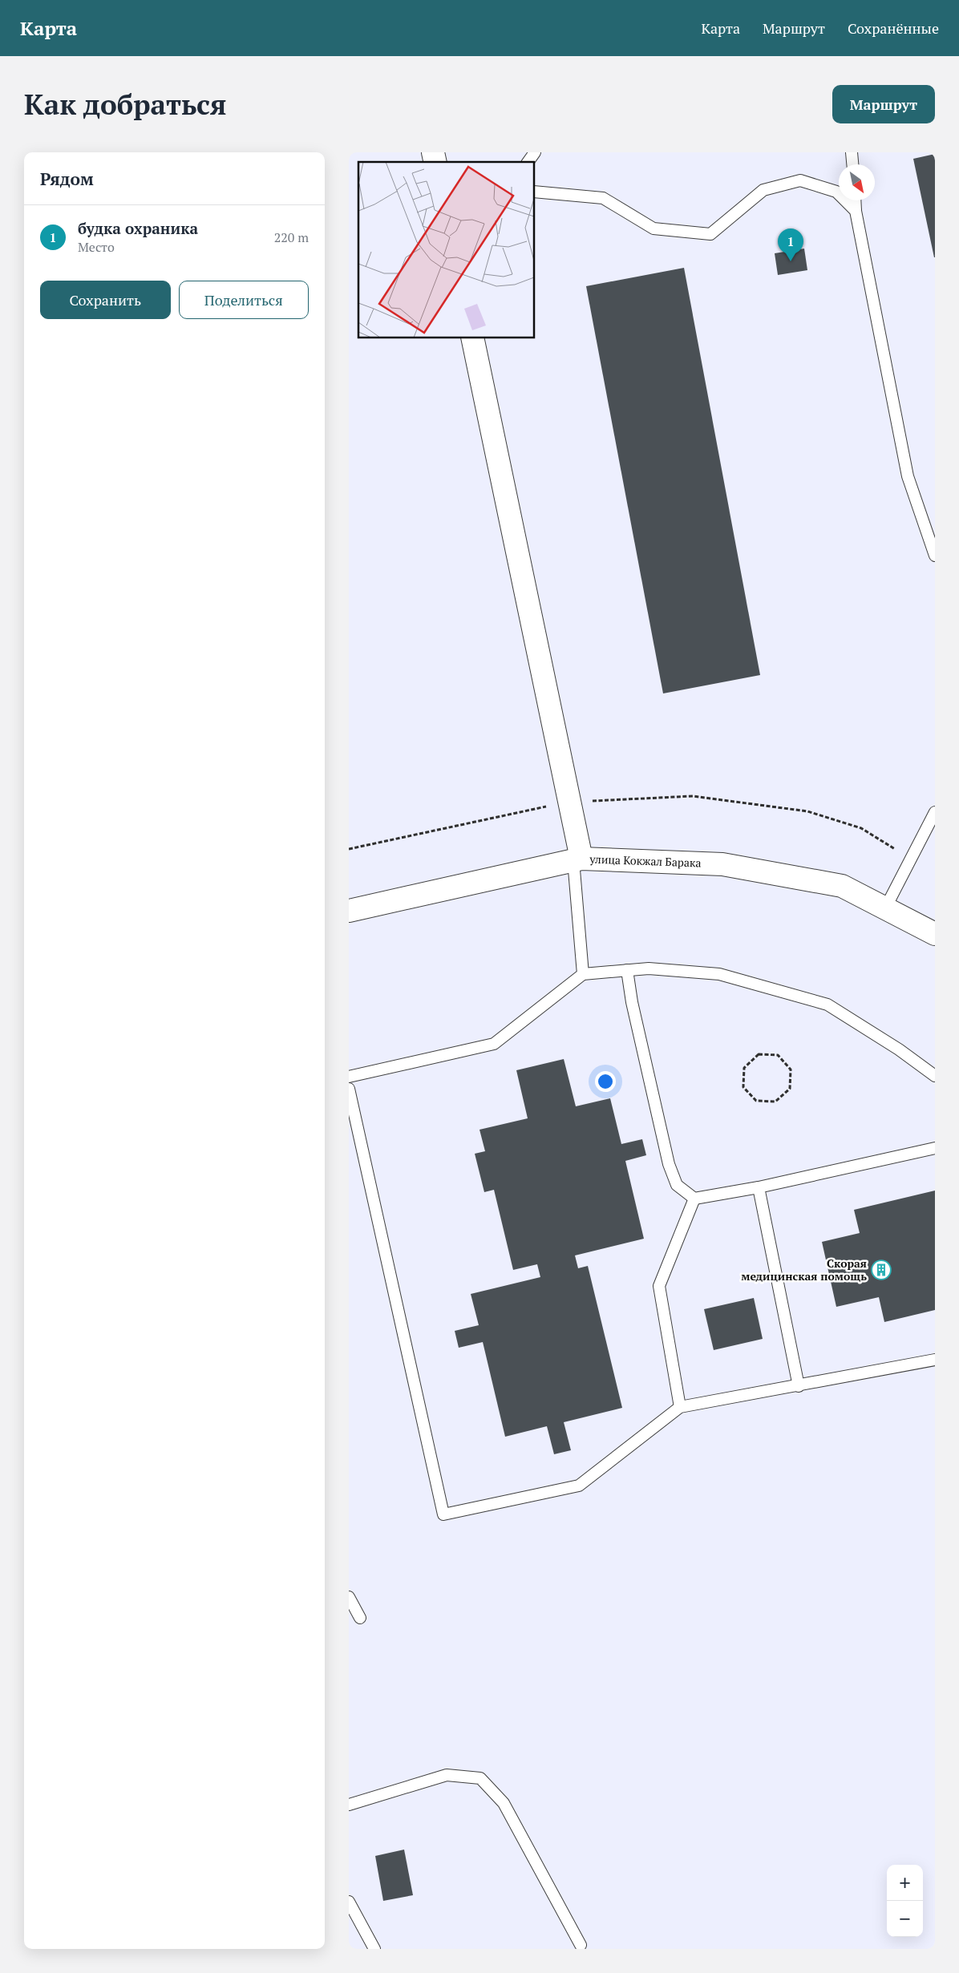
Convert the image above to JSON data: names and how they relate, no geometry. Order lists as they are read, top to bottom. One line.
{"streets":{"street":["улица Кокжал Барака"]},"places":{"building":["Скорая медицинская помощь"]},"north":"bottom right","page":{"header":"Карта","nav":["Карта","Маршрут","Сохранённые"],"buttons":["Маршрут",["Сохранить","Поделиться"]],"title":"Как добраться","heading":"Рядом","list":[{"mark":"1","name":"будка охраника","note":"Место","value":"220 m"}],"pins":"1","map_buttons":["+","−"]}}
